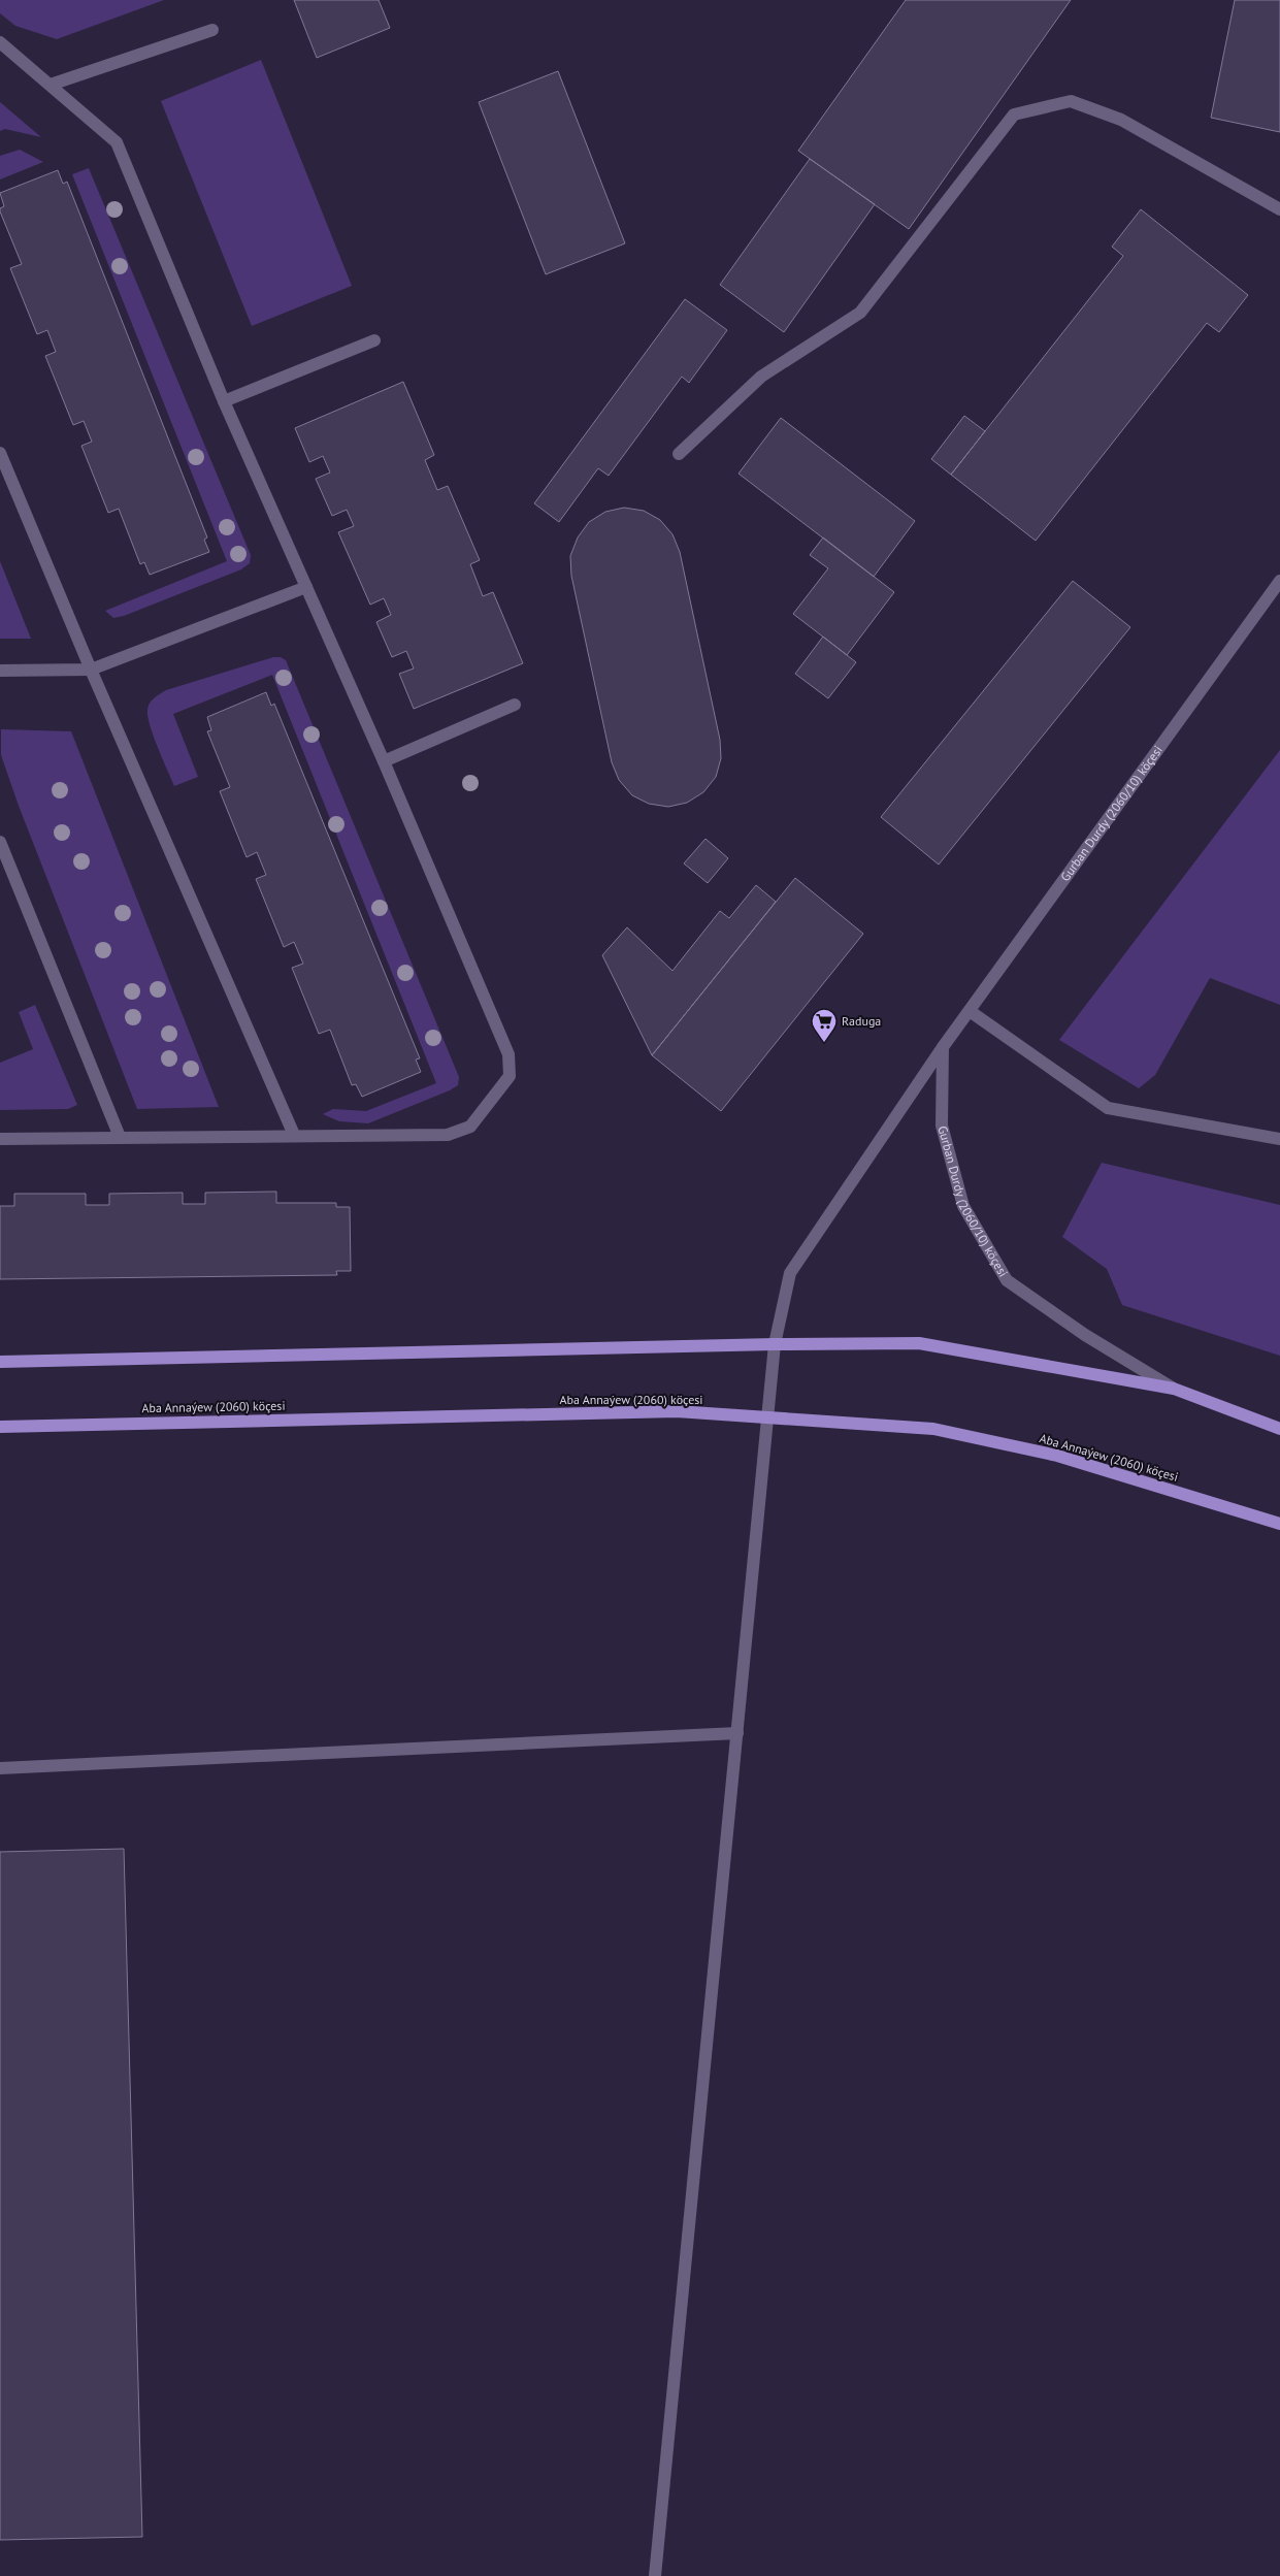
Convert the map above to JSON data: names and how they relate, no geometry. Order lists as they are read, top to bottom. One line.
{"streets":{"main road":["Aba Annaýew (2060) köçesi"],"street":["Gurban Durdy (2060/10) köçesi"]},"crossings":[["Gurban Durdy (2060/10) köçesi","Aba Annaýew (2060) köçesi"]],"places":{"supermarket":["Raduga"]}}
